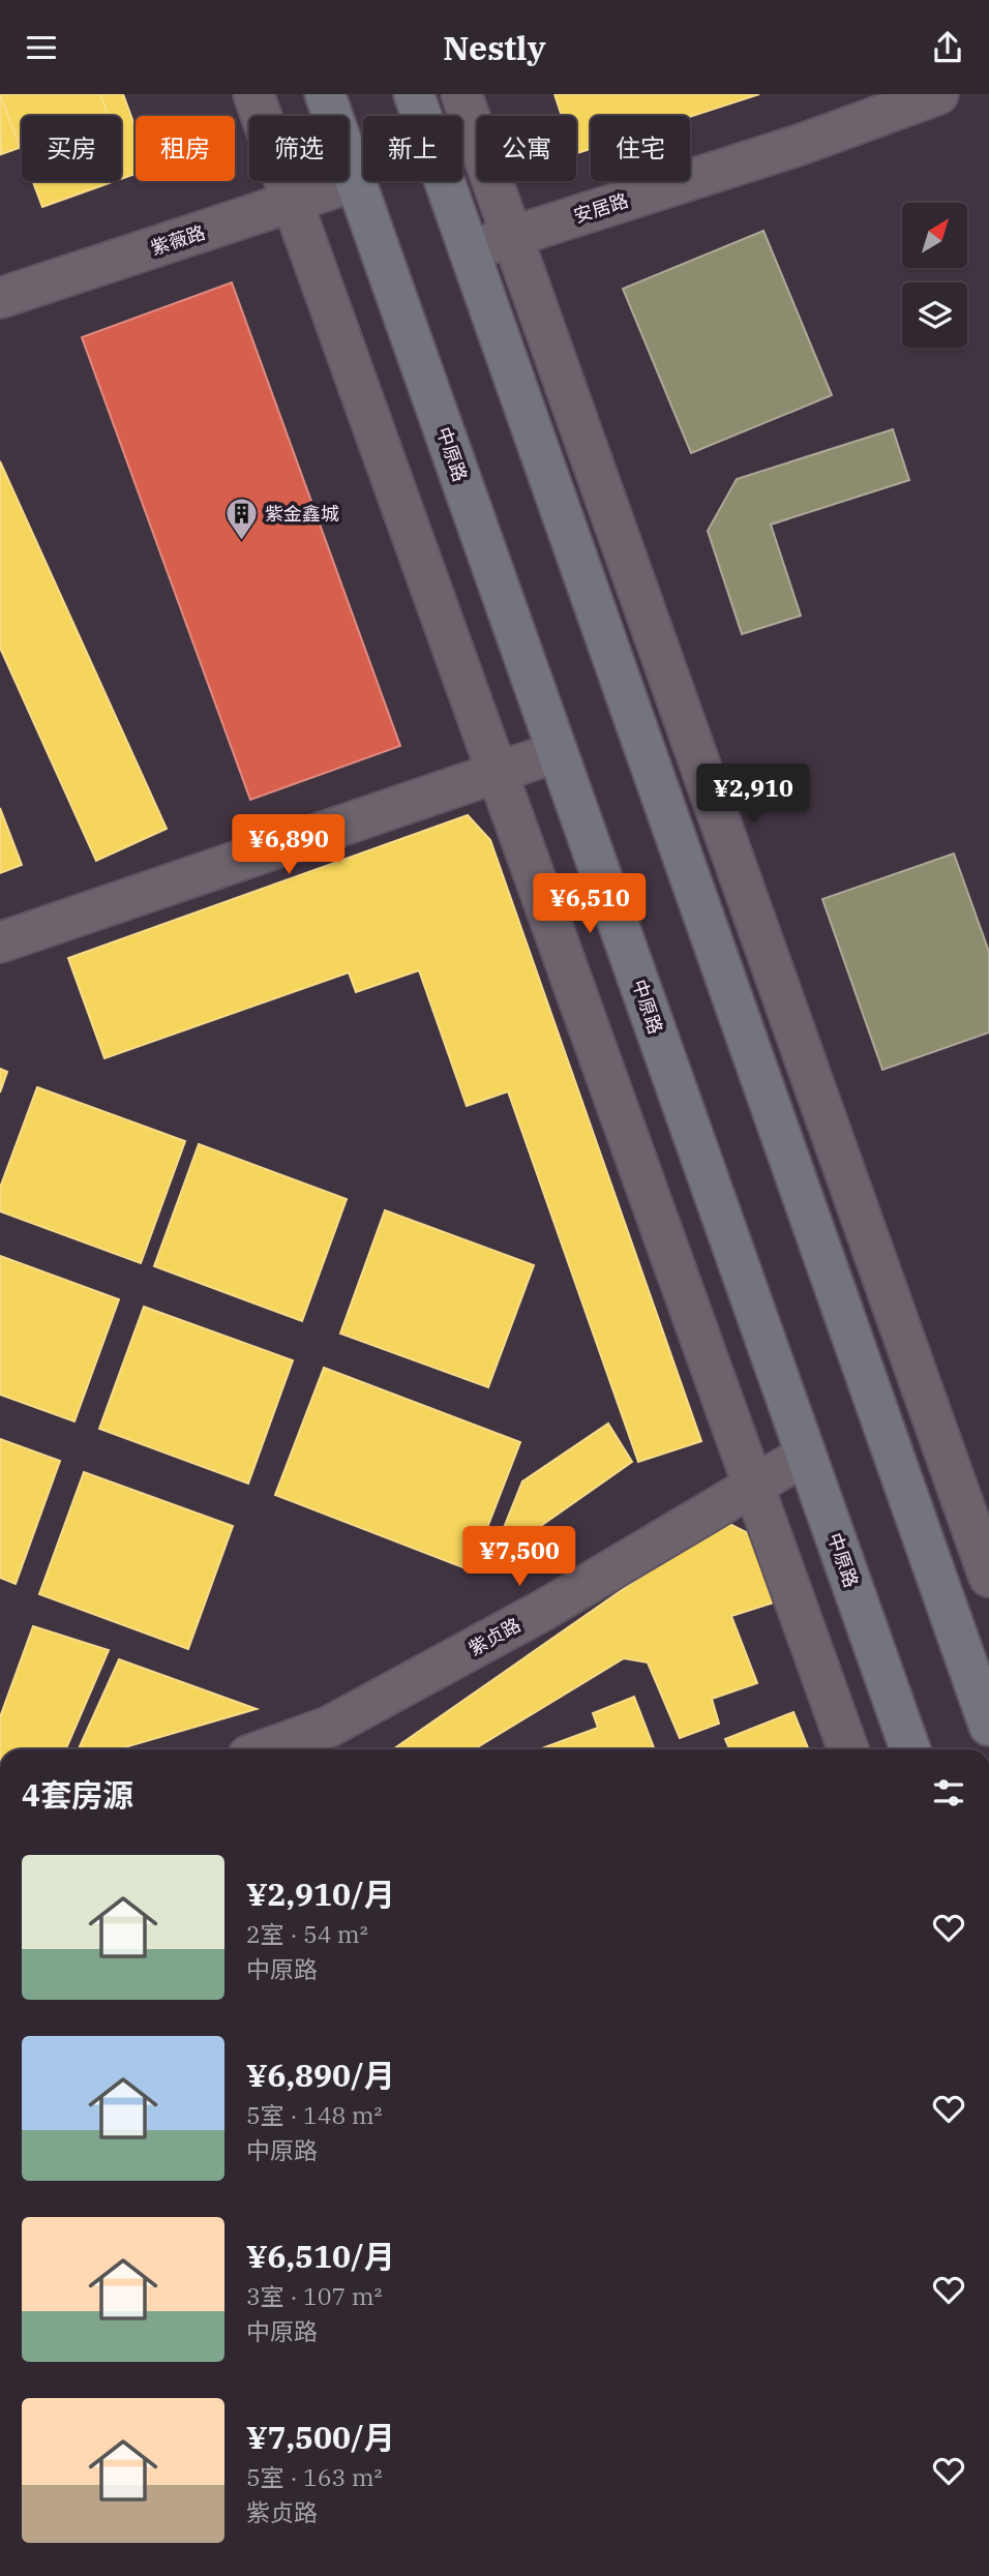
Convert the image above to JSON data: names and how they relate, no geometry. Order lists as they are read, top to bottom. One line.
{"streets":{"main road":["中原路"],"street":["安居路","紫薇路","紫贞路"]},"crossings":[["紫薇路","中原路"],["中原路","紫贞路"]],"places":{"building":["紫金鑫城"]},"north":"top right","page":{"header":"Nestly","chip":["买房","租房","筛选","新上","公寓","住宅"],"price":["¥2,910","¥6,890","¥6,510","¥7,500"],"heading":"4套房源","list":[{"name":"¥2,910/月","note":"2室 · 54 m² · 中原路"},{"name":"¥6,890/月","note":"5室 · 148 m² · 中原路"},{"name":"¥6,510/月","note":"3室 · 107 m² · 中原路"},{"name":"¥7,500/月","note":"5室 · 163 m² · 紫贞路"}]}}
